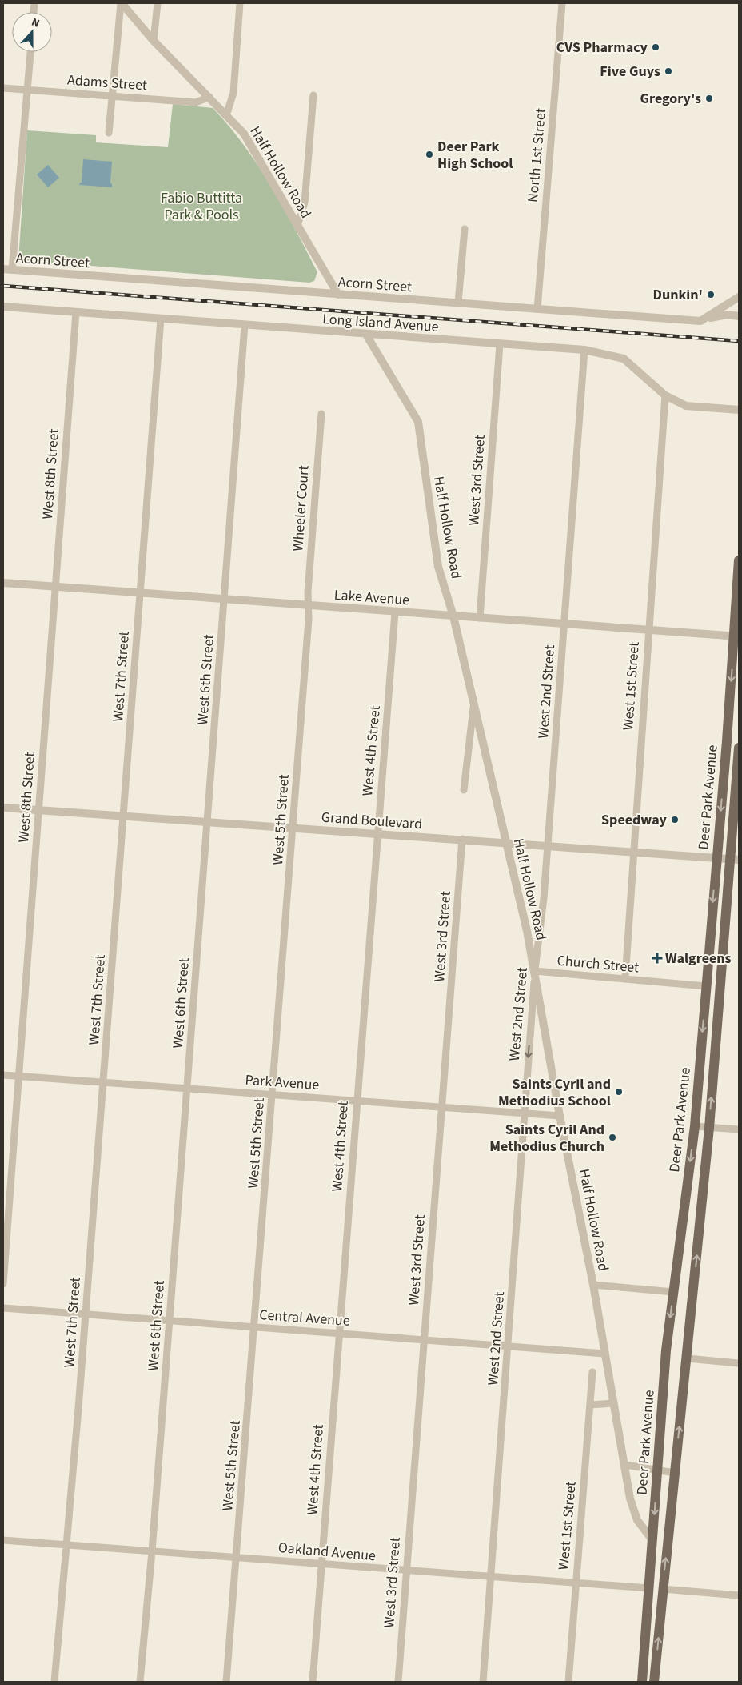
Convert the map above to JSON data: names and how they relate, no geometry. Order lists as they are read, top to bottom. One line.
{"streets":{"main road":["Deer Park Avenue"],"street":["Adams Street","North 1st Street","Half Hollow Road","Acorn Street","Long Island Avenue","West 8th Street","West 3rd Street","Wheeler Court","Lake Avenue","West 7th Street","West 6th Street","West 1st Street","West 2nd Street","West 4th Street","West 5th Street","Grand Boulevard","Church Street","Park Avenue","Central Avenue","Oakland Avenue"]},"crossings":[["Adams Street","Half Hollow Road"],["North 1st Street","Acorn Street"],["Half Hollow Road","Acorn Street"],["Half Hollow Road","Long Island Avenue"],["Half Hollow Road","Lake Avenue"],["Half Hollow Road","West 2nd Street"],["Half Hollow Road","Deer Park Avenue"],["Half Hollow Road","Grand Boulevard"],["Half Hollow Road","Church Street"],["Half Hollow Road","Park Avenue"],["Half Hollow Road","Central Avenue"],["Long Island Avenue","West 8th Street"],["Long Island Avenue","West 3rd Street"],["Long Island Avenue","West 7th Street"],["Long Island Avenue","West 6th Street"],["Long Island Avenue","West 1st Street"],["Long Island Avenue","West 2nd Street"],["West 8th Street","Lake Avenue"],["West 8th Street","Grand Boulevard"],["West 8th Street","Park Avenue"],["West 3rd Street","Lake Avenue"],["West 3rd Street","Grand Boulevard"],["West 3rd Street","Park Avenue"],["West 3rd Street","Central Avenue"],["West 3rd Street","Oakland Avenue"],["Wheeler Court","Lake Avenue"],["Wheeler Court","West 5th Street"],["Lake Avenue","West 7th Street"],["Lake Avenue","West 6th Street"],["Lake Avenue","West 1st Street"],["Lake Avenue","West 2nd Street"],["Lake Avenue","West 4th Street"],["Lake Avenue","Deer Park Avenue"],["Lake Avenue","West 5th Street"],["West 7th Street","Grand Boulevard"],["West 7th Street","Park Avenue"],["West 7th Street","Central Avenue"],["West 7th Street","Oakland Avenue"],["West 6th Street","Grand Boulevard"],["West 6th Street","Park Avenue"],["West 6th Street","Central Avenue"],["West 6th Street","Oakland Avenue"],["West 1st Street","Grand Boulevard"],["West 1st Street","Church Street"],["West 1st Street","Oakland Avenue"],["West 2nd Street","Grand Boulevard"],["West 2nd Street","Church Street"],["West 2nd Street","Park Avenue"],["West 2nd Street","Central Avenue"],["West 2nd Street","Oakland Avenue"],["West 4th Street","Grand Boulevard"],["West 4th Street","Park Avenue"],["West 4th Street","Central Avenue"],["West 4th Street","Oakland Avenue"],["Deer Park Avenue","Grand Boulevard"],["Deer Park Avenue","Church Street"],["Deer Park Avenue","Oakland Avenue"],["West 5th Street","Grand Boulevard"],["West 5th Street","Park Avenue"],["West 5th Street","Central Avenue"],["West 5th Street","Oakland Avenue"]],"parks":["Fabio Buttitta Park & Pools"],"places":{"other":["CVS Pharmacy","Five Guys","Gregory's","Deer Park High School","Dunkin'","Speedway","Saints Cyril and Methodius School","Saints Cyril And Methodius Church"],"health":["Walgreens"]},"north":"top"}
